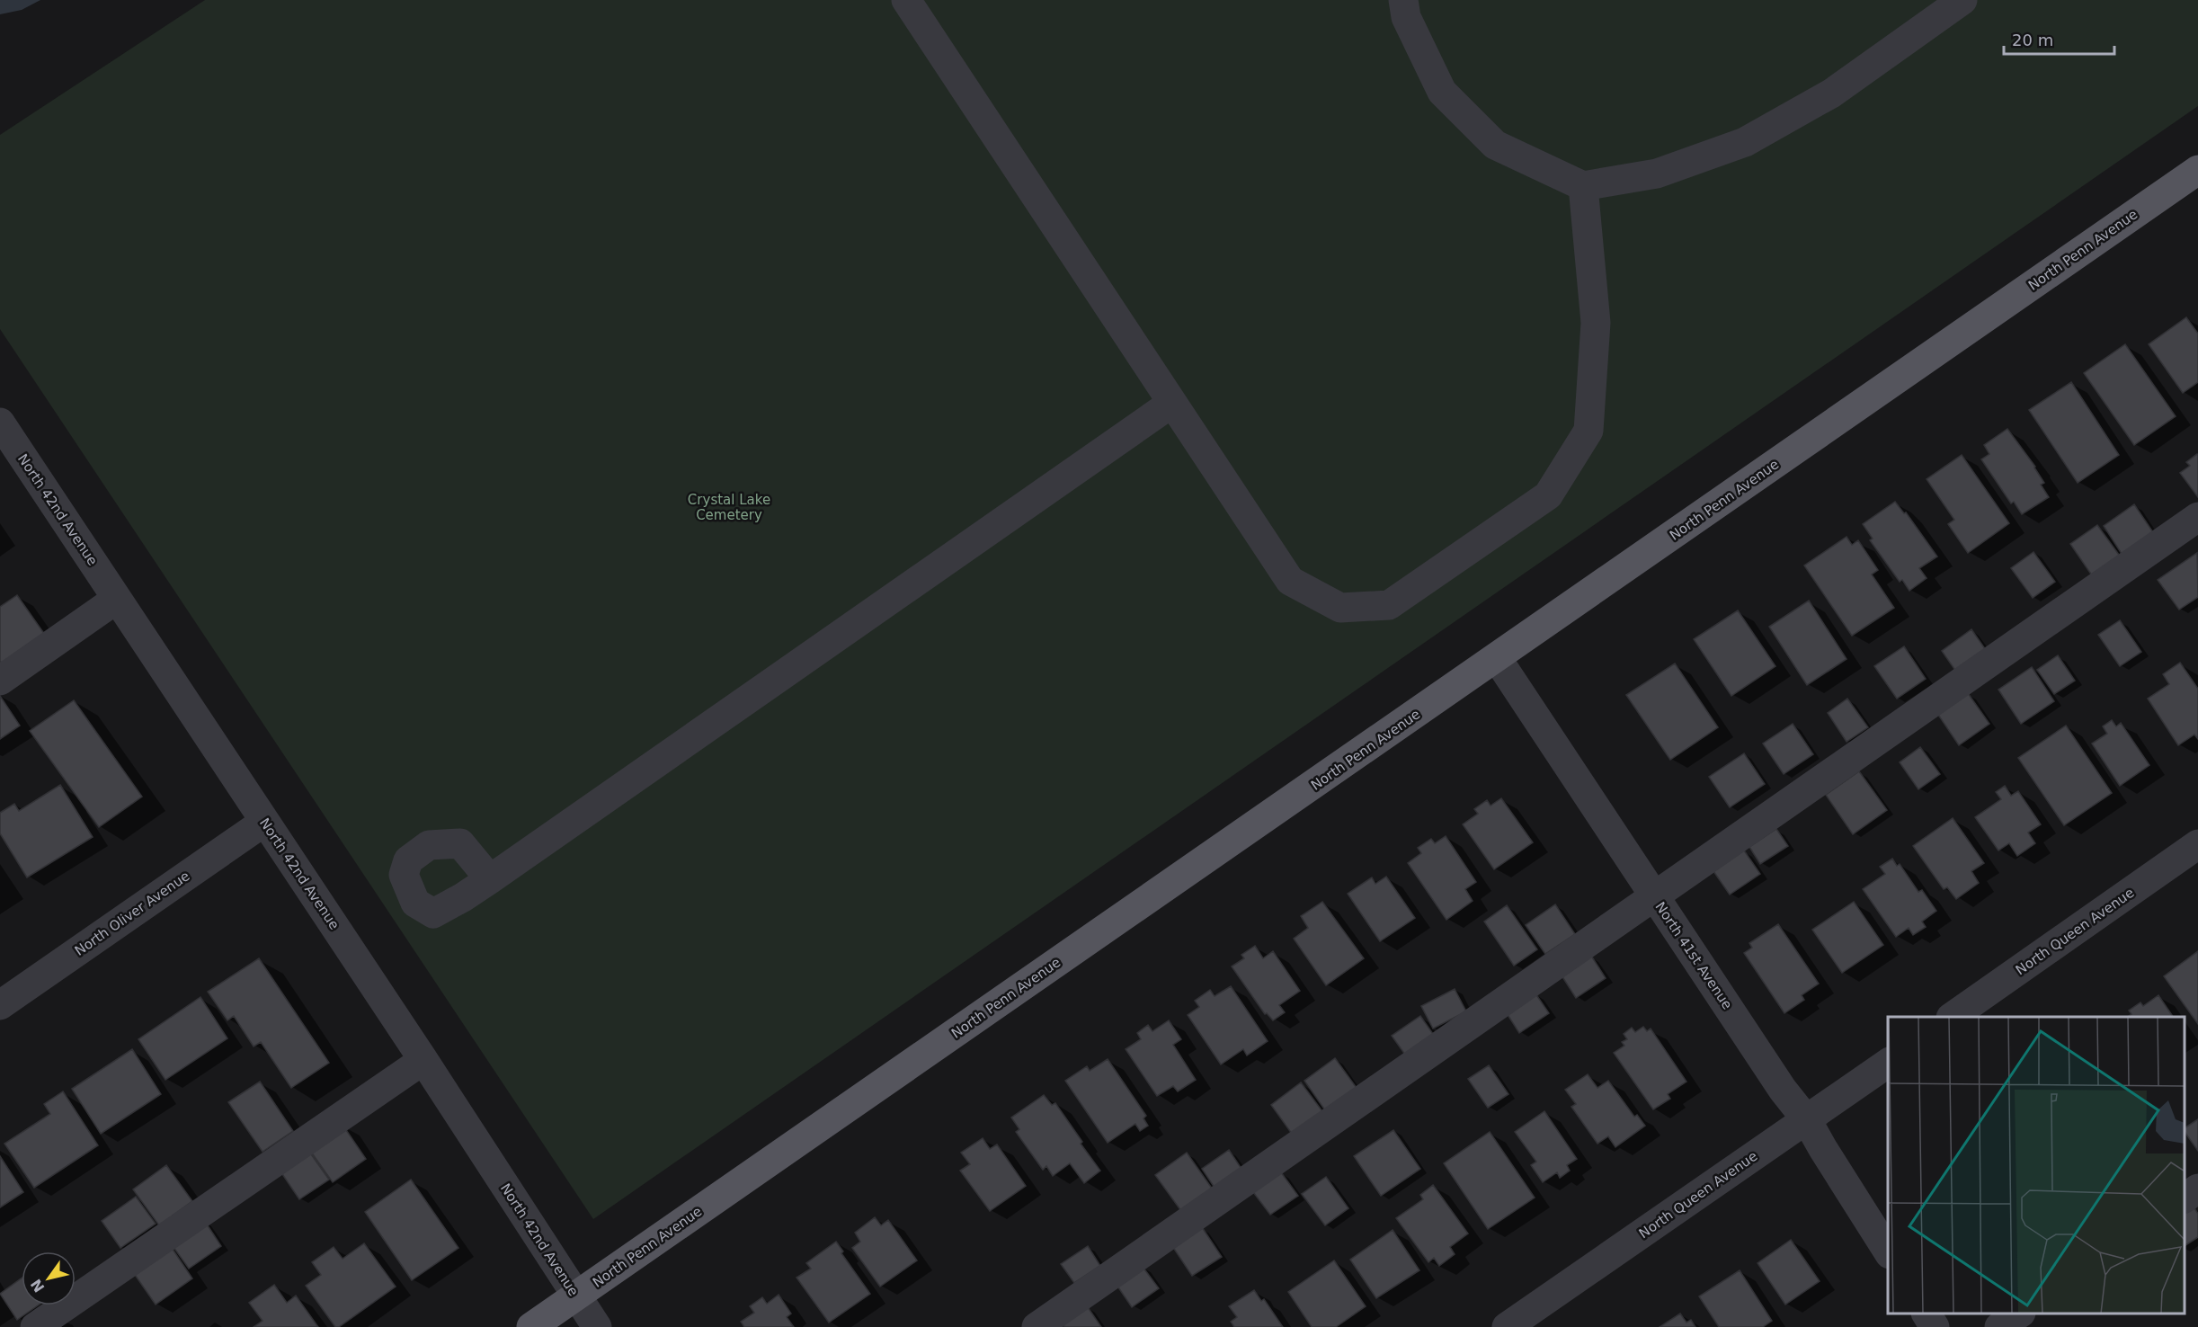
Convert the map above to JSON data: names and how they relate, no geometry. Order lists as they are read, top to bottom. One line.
{"streets":{"main road":["North Penn Avenue"],"street":["North 42nd Avenue","North Oliver Avenue","North Queen Avenue","North 41st Avenue"]},"crossings":[["North Penn Avenue","North 42nd Avenue"],["North Penn Avenue","North 41st Avenue"],["North 42nd Avenue","North Oliver Avenue"],["North Queen Avenue","North 41st Avenue"]],"parks":["Crystal Lake Cemetery"],"scale_bar":"20 m","north":"bottom left"}
